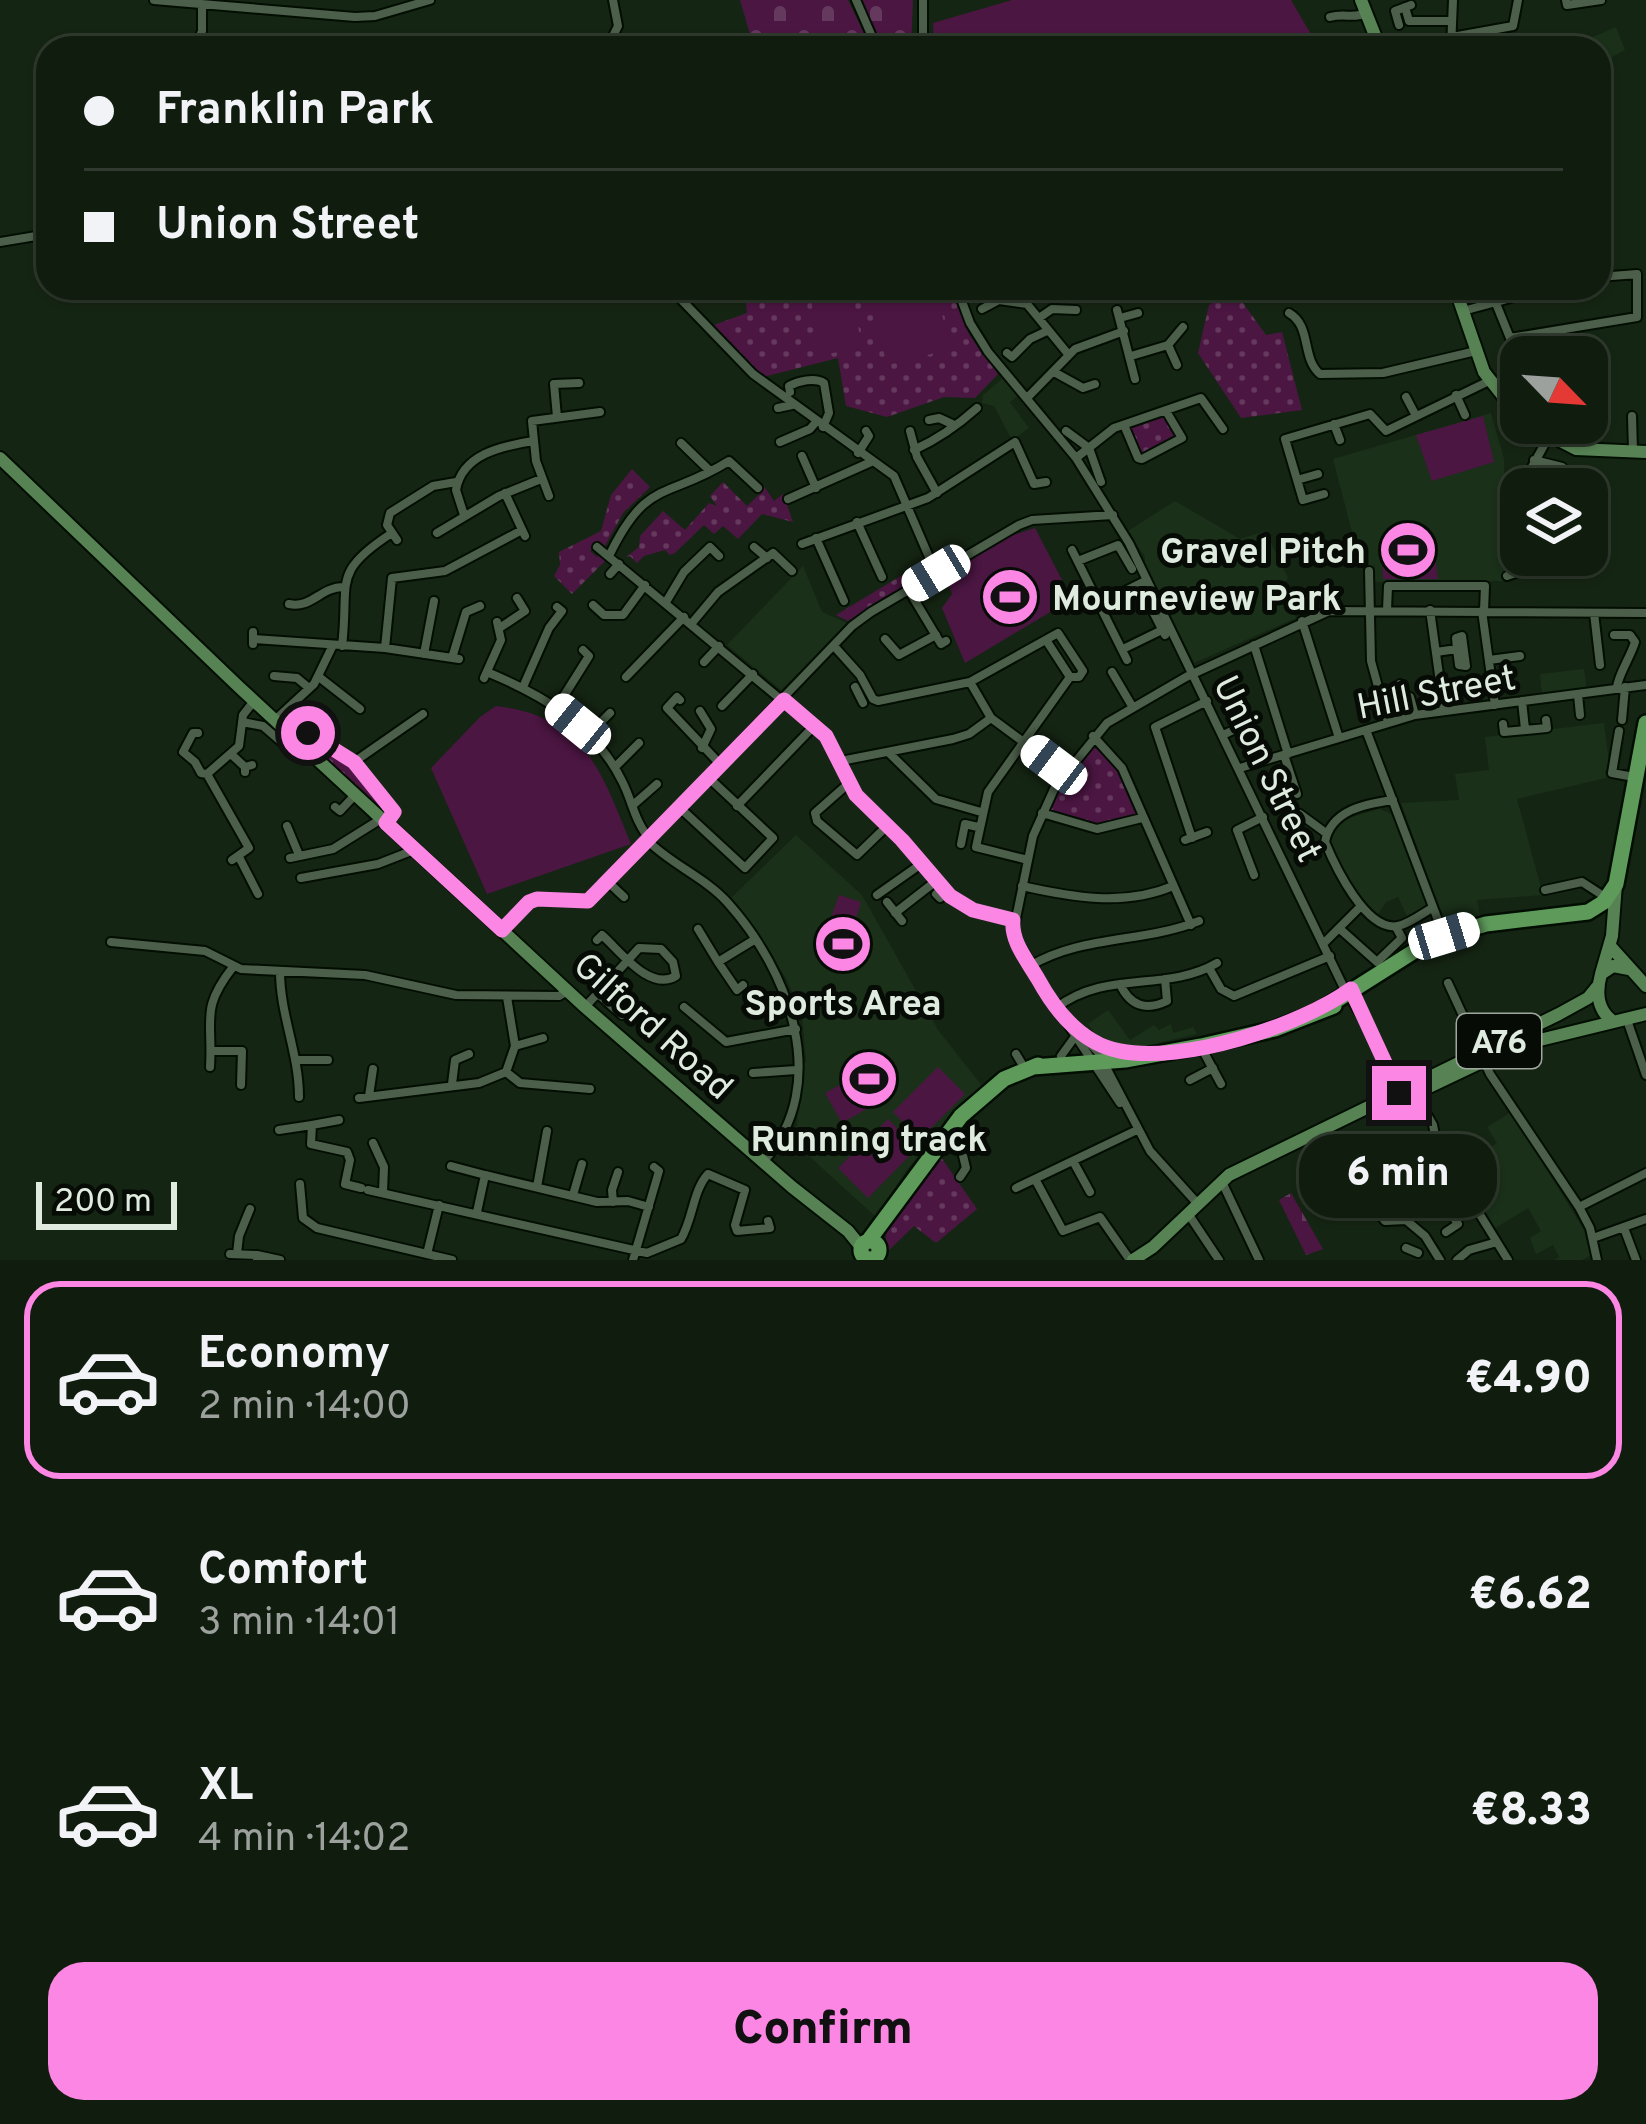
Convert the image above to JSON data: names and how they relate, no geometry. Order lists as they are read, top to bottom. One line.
{"streets":{"main road":["Gilford Road","A76"],"street":["Hill Street","Union Street"]},"crossings":[["Hill Street","Union Street"],["Union Street","A76"]],"places":{"sports":["Gravel Pitch","Mourneview Park","Sports Area","Running track"]},"scale_bar":"200 m","north":"bottom right","page":{"banner":["Franklin Park","Union Street"],"bubble":"6 min","scale":"200 m","list":[{"name":"Economy","note":"2 min · 14:00","value":"€4.90"},{"name":"Comfort","note":"3 min · 14:01","value":"€6.62"},{"name":"XL","note":"4 min · 14:02","value":"€8.33"}],"buttons":"Confirm"}}
